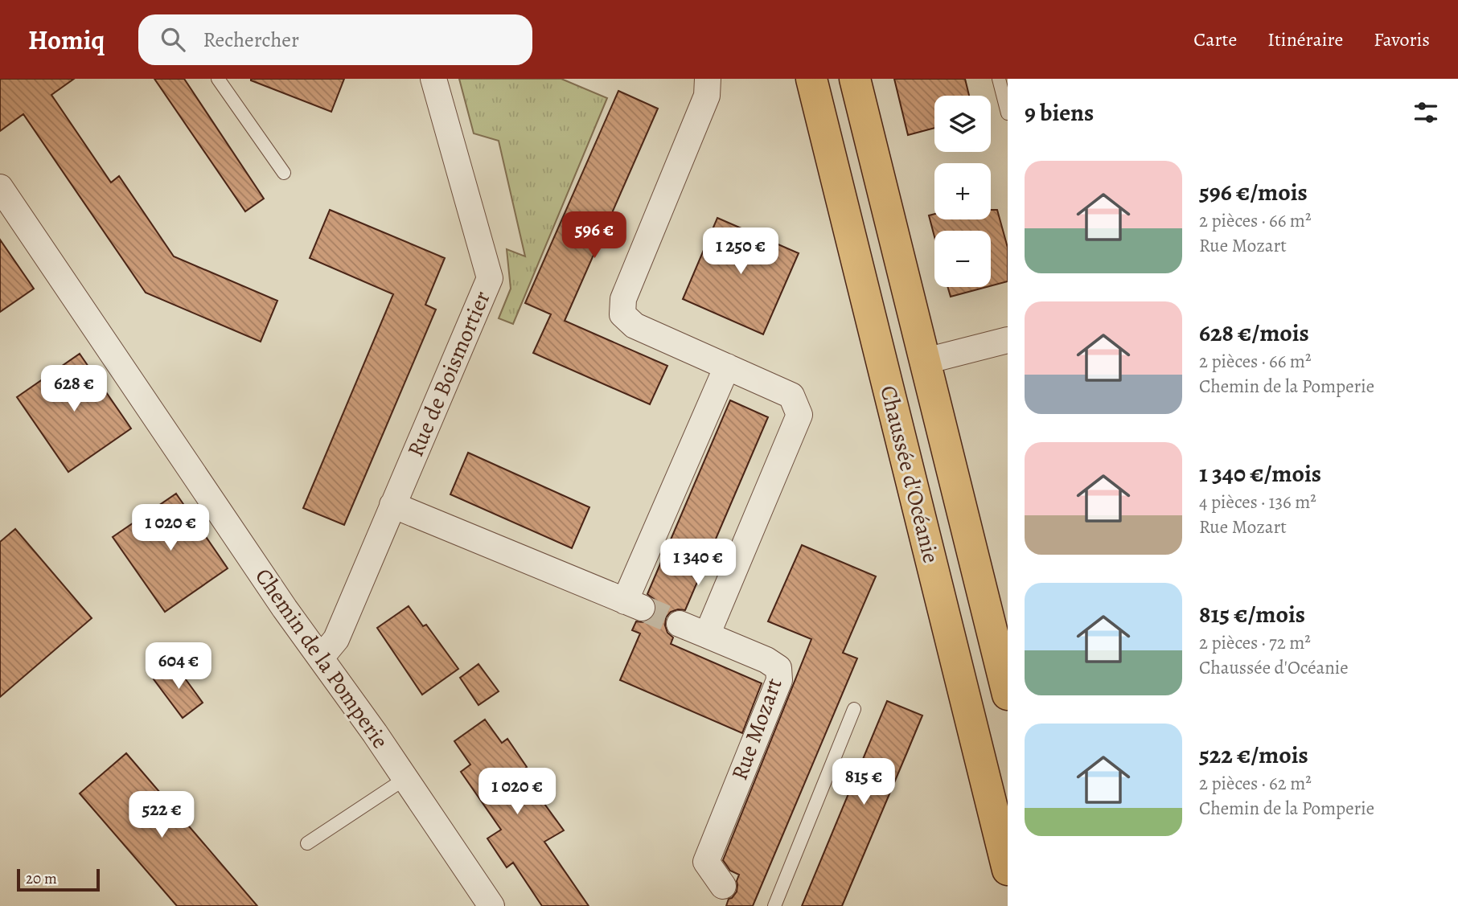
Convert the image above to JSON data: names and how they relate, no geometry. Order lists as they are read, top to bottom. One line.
{"streets":{"main road":["Chaussée d'Océanie"],"street":["Rue de Boismortier","Chemin de la Pomperie","Rue Mozart"]},"crossings":[["Rue de Boismortier","Chemin de la Pomperie"]],"scale_bar":"20 m","page":{"header":"Homiq","search":"Rechercher","nav":["Carte","Itinéraire","Favoris"],"heading":"9 biens","map_buttons":["+","−"],"list":[{"name":"596 €/mois","note":"2 pièces · 66 m² · Rue Mozart"},{"name":"628 €/mois","note":"2 pièces · 66 m² · Chemin de la Pomperie"},{"name":"1 340 €/mois","note":"4 pièces · 136 m² · Rue Mozart"},{"name":"815 €/mois","note":"2 pièces · 72 m² · Chaussée d'Océanie"},{"name":"522 €/mois","note":"2 pièces · 62 m² · Chemin de la Pomperie"}],"price":["596 €","1 250 €","628 €","1 020 €","1 340 €","604 €","815 €","1 020 €","522 €"],"scale":"20 m"}}
